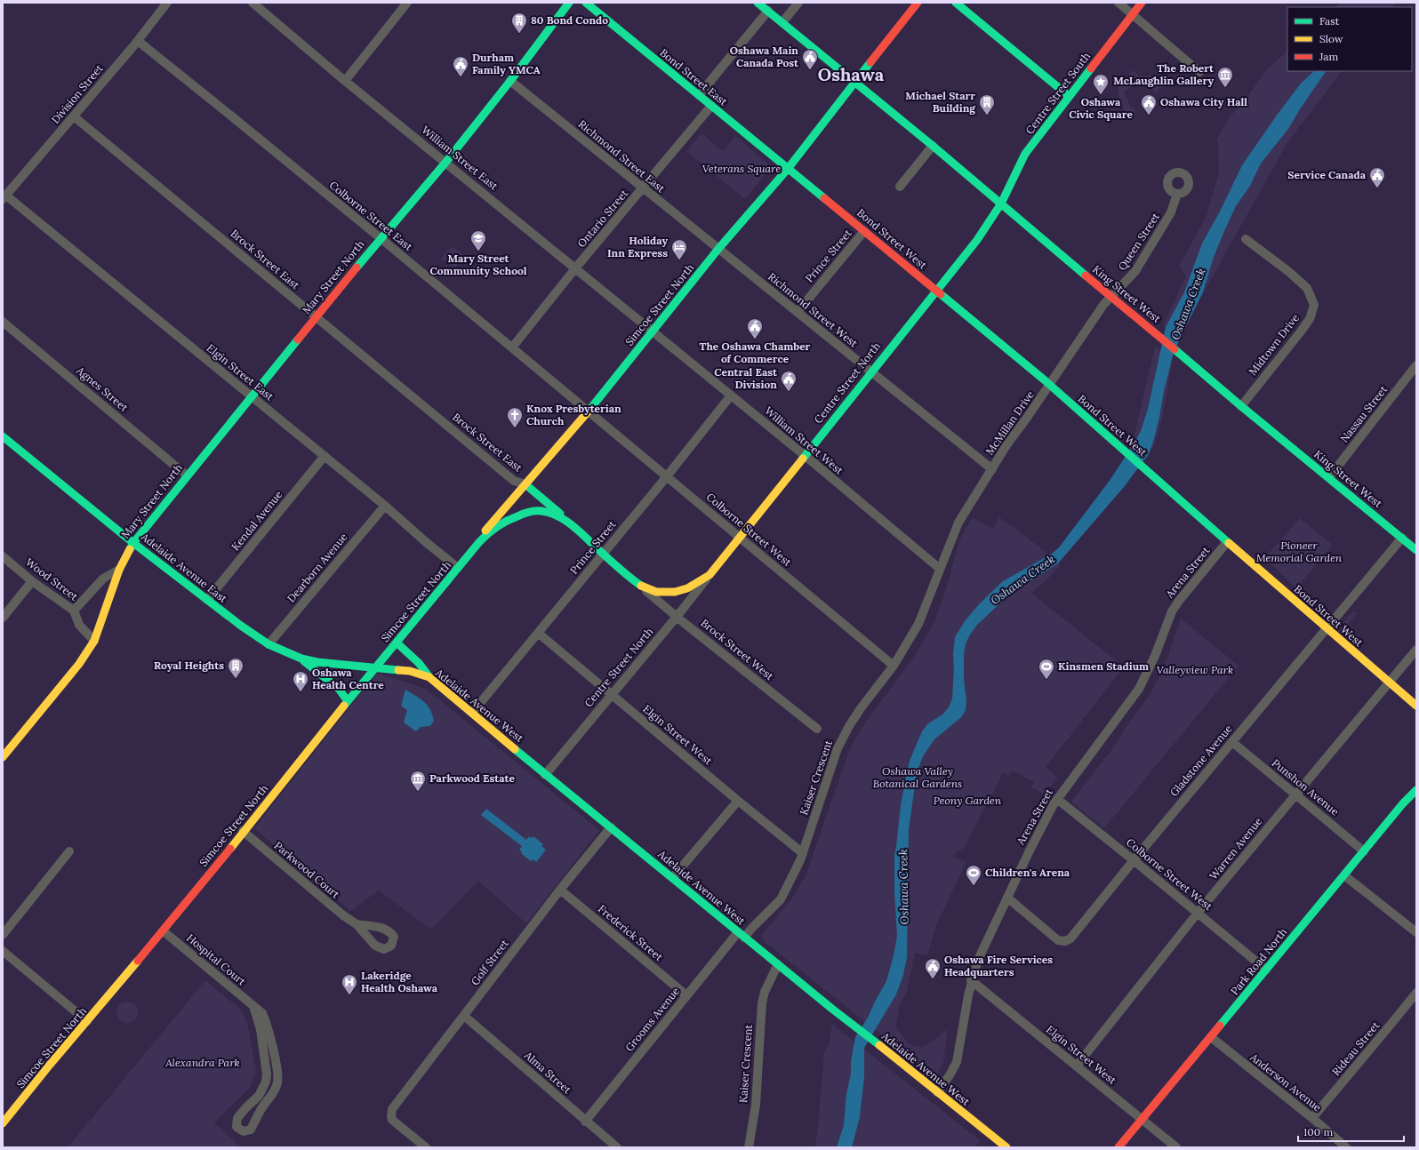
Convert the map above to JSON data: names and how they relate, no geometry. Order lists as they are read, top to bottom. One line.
{"streets":{"main road":["Bond Street East","Centre Street South","Bond Street West","Mary Street North","King Street West","Simcoe Street North","Centre Street North","Adelaide Avenue East","Brock Street West","Adelaide Avenue West","Park Road North"],"street":["Division Street","Richmond Street East","William Street East","Colborne Street East","Ontario Street","Queen Street","Prince Street","Brock Street East","Richmond Street West","Midtown Drive","Elgin Street East","Agnes Street","Nassau Street","McMillan Drive","William Street West","Kendal Avenue","Colborne Street West","Dearborn Avenue","Arena Street","Wood Street","Elgin Street West","Gladstone Avenue","Kaiser Crescent","Punshon Avenue","Warren Avenue","Parkwood Court","Frederick Street","Hospital Court","Golf Street","Grooms Avenue","Rideau Street","Alma Street","Anderson Avenue"]},"crossings":[["Bond Street East","Ontario Street"],["Bond Street East","Bond Street West"],["Bond Street East","Simcoe Street North"],["Centre Street South","King Street West"],["Centre Street South","Centre Street North"],["Division Street","Colborne Street East"],["Division Street","Brock Street East"],["Division Street","Elgin Street East"],["Richmond Street East","Ontario Street"],["Richmond Street East","Mary Street North"],["Richmond Street East","Simcoe Street North"],["Richmond Street East","Richmond Street West"],["William Street East","Ontario Street"],["William Street East","Mary Street North"],["William Street East","Simcoe Street North"],["William Street East","William Street West"],["Colborne Street East","Ontario Street"],["Colborne Street East","Mary Street North"],["Colborne Street East","Simcoe Street North"],["Colborne Street East","Colborne Street West"],["Bond Street West","Prince Street"],["Bond Street West","Simcoe Street North"],["Bond Street West","Centre Street North"],["Bond Street West","McMillan Drive"],["Bond Street West","Arena Street"],["Bond Street West","Gladstone Avenue"],["Bond Street West","Warren Avenue"],["Queen Street","King Street West"],["Queen Street","McMillan Drive"],["Prince Street","Richmond Street West"],["Prince Street","William Street West"],["Prince Street","Colborne Street West"],["Prince Street","Brock Street West"],["Prince Street","Adelaide Avenue West"],["Prince Street","Elgin Street West"],["Brock Street East","Mary Street North"],["Brock Street East","Simcoe Street North"],["Mary Street North","Elgin Street East"],["Mary Street North","Agnes Street"],["Mary Street North","Adelaide Avenue East"],["Mary Street North","Wood Street"],["King Street West","Simcoe Street North"],["King Street West","Midtown Drive"],["King Street West","Centre Street North"],["King Street West","Nassau Street"],["King Street West","McMillan Drive"],["King Street West","Gladstone Avenue"],["Simcoe Street North","Richmond Street West"],["Simcoe Street North","Elgin Street East"],["Simcoe Street North","William Street West"],["Simcoe Street North","Colborne Street West"],["Simcoe Street North","Adelaide Avenue East"],["Simcoe Street North","Brock Street West"],["Simcoe Street North","Adelaide Avenue West"],["Simcoe Street North","Parkwood Court"],["Simcoe Street North","Hospital Court"],["Richmond Street West","Centre Street North"],["Richmond Street West","McMillan Drive"],["Elgin Street East","Kendal Avenue"],["Elgin Street East","Dearborn Avenue"],["Centre Street North","William Street West"],["Centre Street North","Colborne Street West"],["Centre Street North","Brock Street West"],["Centre Street North","Adelaide Avenue West"],["Centre Street North","Elgin Street West"],["McMillan Drive","William Street West"],["McMillan Drive","Kaiser Crescent"],["William Street West","Kaiser Crescent"],["Kendal Avenue","Adelaide Avenue East"],["Colborne Street West","Arena Street"],["Colborne Street West","Gladstone Avenue"],["Colborne Street West","Kaiser Crescent"],["Colborne Street West","Warren Avenue"],["Colborne Street West","Park Road North"],["Adelaide Avenue East","Dearborn Avenue"],["Adelaide Avenue East","Adelaide Avenue West"],["Arena Street","Adelaide Avenue West"],["Arena Street","Elgin Street West"],["Arena Street","Gladstone Avenue"],["Adelaide Avenue West","Kaiser Crescent"],["Adelaide Avenue West","Golf Street"],["Adelaide Avenue West","Grooms Avenue"],["Elgin Street West","Kaiser Crescent"],["Elgin Street West","Warren Avenue"],["Elgin Street West","Park Road North"],["Gladstone Avenue","Punshon Avenue"],["Kaiser Crescent","Grooms Avenue"],["Punshon Avenue","Warren Avenue"],["Punshon Avenue","Park Road North"],["Frederick Street","Golf Street"],["Frederick Street","Grooms Avenue"],["Park Road North","Anderson Avenue"],["Golf Street","Alma Street"],["Grooms Avenue","Alma Street"],["Rideau Street","Anderson Avenue"]],"districts":["Oshawa"],"water":["Oshawa Creek"],"parks":["Veterans Square","Pioneer Memorial Garden","Valleyview Park","Oshawa Valley Botanical Gardens","Peony Garden","Alexandra Park"],"places":{"building":["80 Bond Condo","Michael Starr Building","Royal Heights"],"public building":["Oshawa Main Canada Post","Durham Family YMCA","Oshawa City Hall","Service Canada","The Oshawa Chamber of Commerce","Central East Division","Oshawa Fire Services Headquarters"],"museum":["The Robert McLaughlin Gallery","Parkwood Estate"],"place":["Oshawa Civic Square"],"school or university":["Mary Street Community School"],"hotel":["Holiday Inn Express"],"church":["Knox Presbyterian Church"],"sports":["Kinsmen Stadium","Children's Arena"],"hospital":["Oshawa Health Centre","Lakeridge Health Oshawa"]},"legend":["Fast","Slow","Jam"],"scale_bar":"100 m"}
